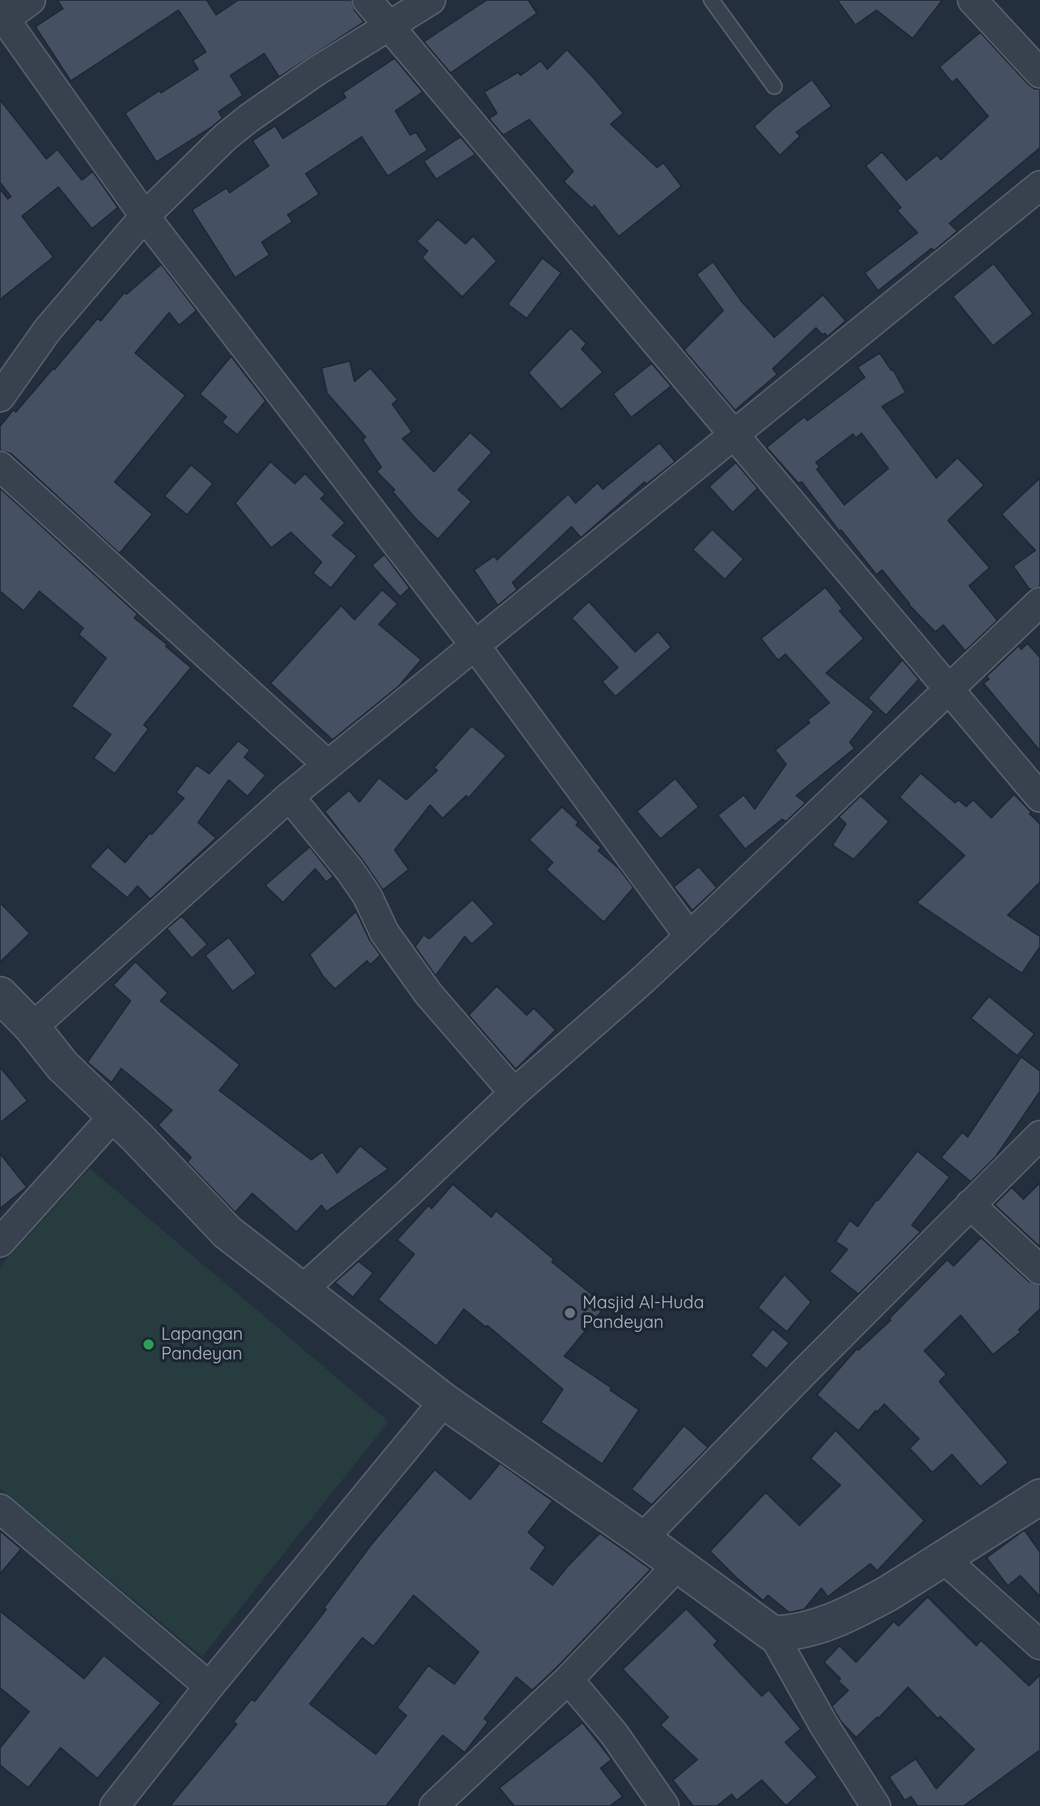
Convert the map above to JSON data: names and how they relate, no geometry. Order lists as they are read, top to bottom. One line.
{"places":["Masjid Al-Huda Pandeyan","Lapangan Pandeyan"]}
